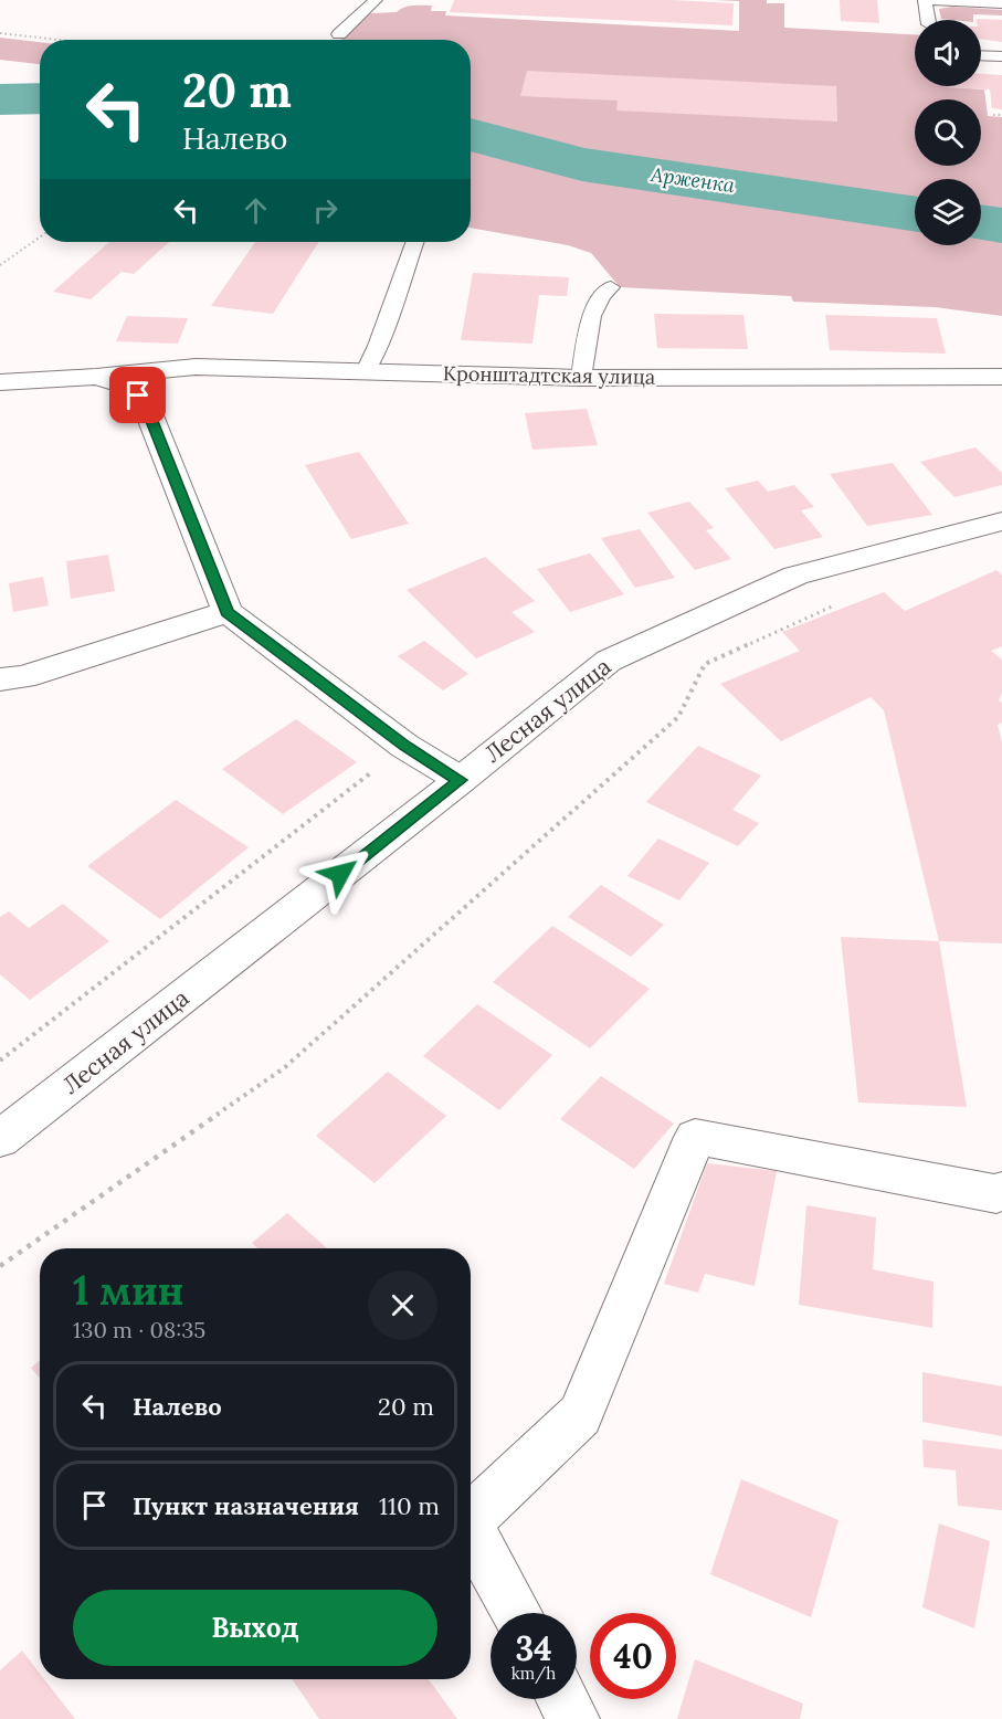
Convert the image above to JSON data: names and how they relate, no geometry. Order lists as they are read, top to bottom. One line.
{"streets":{"street":["Кронштадтская улица","Лесная улица"]},"water":["Арженка"],"page":{"turn":["20 m","Налево"],"heading":["1 мин","130 m · 08:35"],"list":[{"name":"Налево","value":"20 m"},{"name":"Пункт назначения","value":"110 m"}],"buttons":"Выход","speed":"34 km/h","limit":"40"}}
